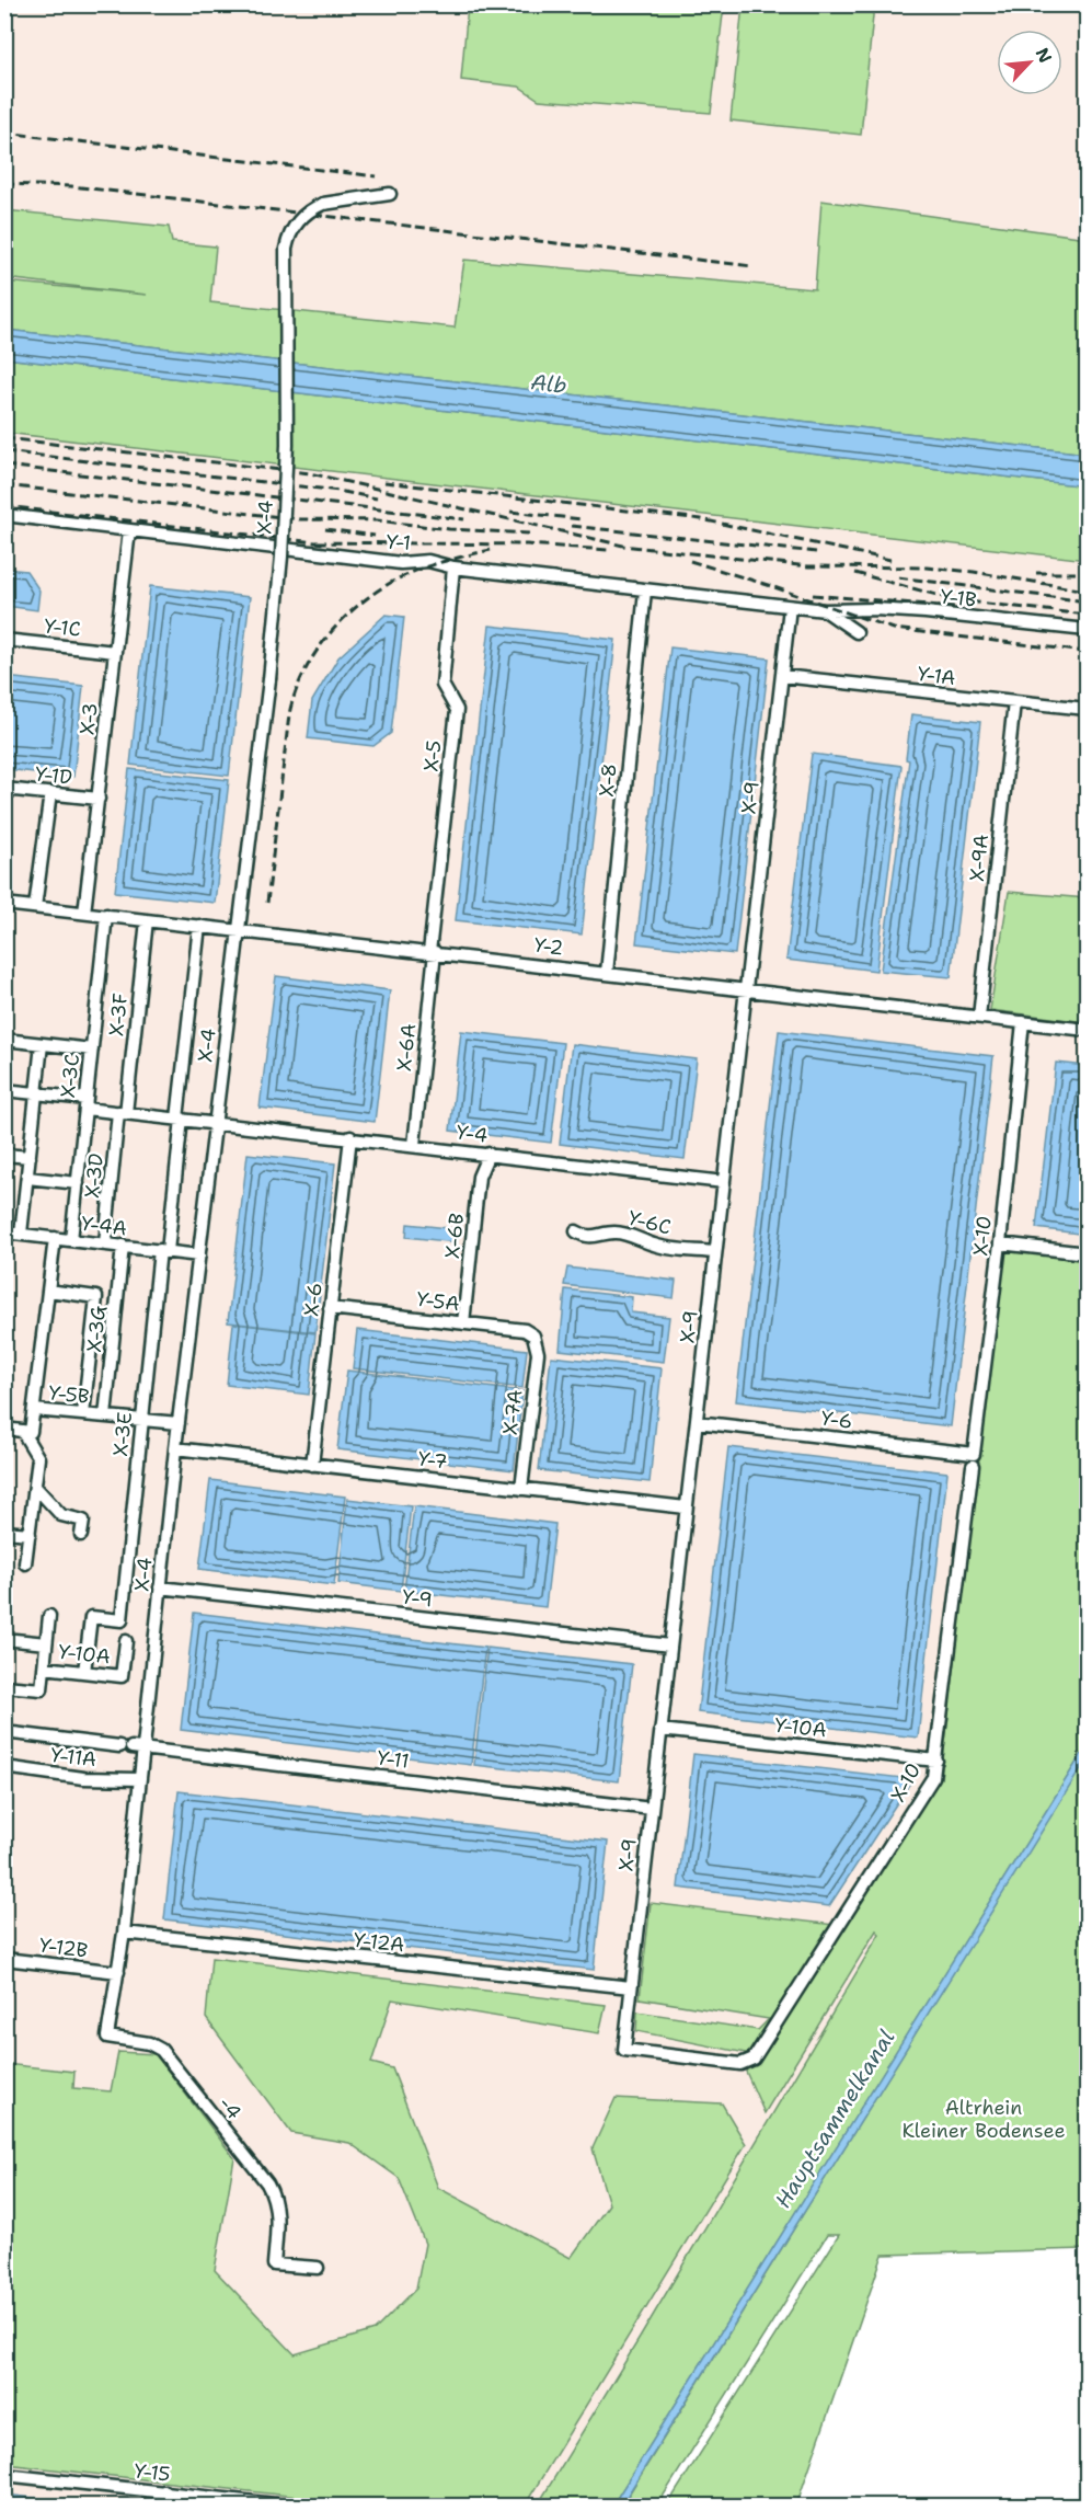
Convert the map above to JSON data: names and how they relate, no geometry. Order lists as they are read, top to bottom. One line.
{"streets":{"street":["X-4","Y-1","Y-1B","Y-1C","Y-1A","X-3","X-5","Y-1D","X-8","X-9","X-9A","Y-2","X-3F","X-6A","X-3C","Y-4","X-3D","Y-6C","Y-4A","X-6B","X-10","X-6","Y-5A","X-3G","Y-5B","X-7A","Y-6","X-3E","Y-7","Y-9","Y-10A","Y-11A","Y-11","Y-12A","Y-12B","-4","Y-15"]},"crossings":[["X-4","Y-2"],["X-4","Y-4"],["X-4","Y-4A"],["X-4","Y-5B"],["X-4","Y-7"],["X-4","Y-9"],["X-4","Y-11A"],["X-4","Y-11"],["X-4","Y-12A"],["X-4","Y-12B"],["X-4","-4"],["Y-1","Y-1B"],["Y-1","X-3"],["Y-1","X-5"],["Y-1","X-8"],["Y-1","X-9"],["Y-1B","X-9"],["Y-1C","X-3"],["Y-1A","X-9"],["Y-1A","X-9A"],["X-3","Y-1D"],["X-3","Y-2"],["X-5","Y-2"],["X-5","X-6A"],["X-8","Y-2"],["X-9","Y-2"],["X-9","Y-4"],["X-9","Y-6C"],["X-9","X-10"],["X-9","Y-6"],["X-9","Y-7"],["X-9","Y-9"],["X-9","Y-10A"],["X-9","Y-11"],["X-9","Y-12A"],["X-9A","Y-2"],["Y-2","X-3F"],["Y-2","X-6A"],["Y-2","X-3C"],["Y-2","X-10"],["Y-2","X-3E"],["X-3F","X-3D"],["X-6A","Y-4"],["X-3C","Y-4A"],["Y-4","X-6B"],["Y-4","X-6"],["X-3D","Y-4A"],["Y-4A","X-3G"],["Y-4A","X-3E"],["X-6B","Y-5A"],["X-10","Y-6"],["X-10","Y-10A"],["X-6","Y-5A"],["X-6","Y-7"],["Y-5A","X-7A"],["X-3G","Y-5B"],["Y-5B","X-3E"],["X-7A","Y-7"],["X-3E","Y-10A"],["Y-12B","-4"]],"water":["Alb","Hauptsammelkanal"],"parks":["Altrhein Kleiner Bodensee"],"north":"top right"}
